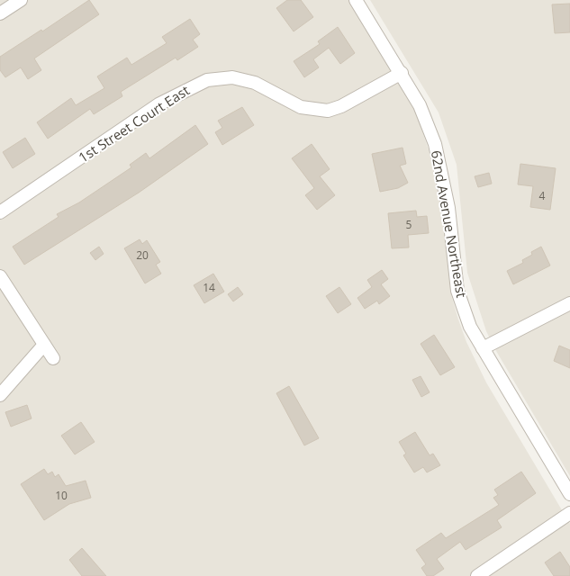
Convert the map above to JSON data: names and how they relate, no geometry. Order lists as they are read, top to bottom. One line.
{"streets":{"street":["1st Street Court East","62nd Avenue Northeast"]},"crossings":[["1st Street Court East","62nd Avenue Northeast"]],"house_numbers":["4","5","20","14","10"]}
